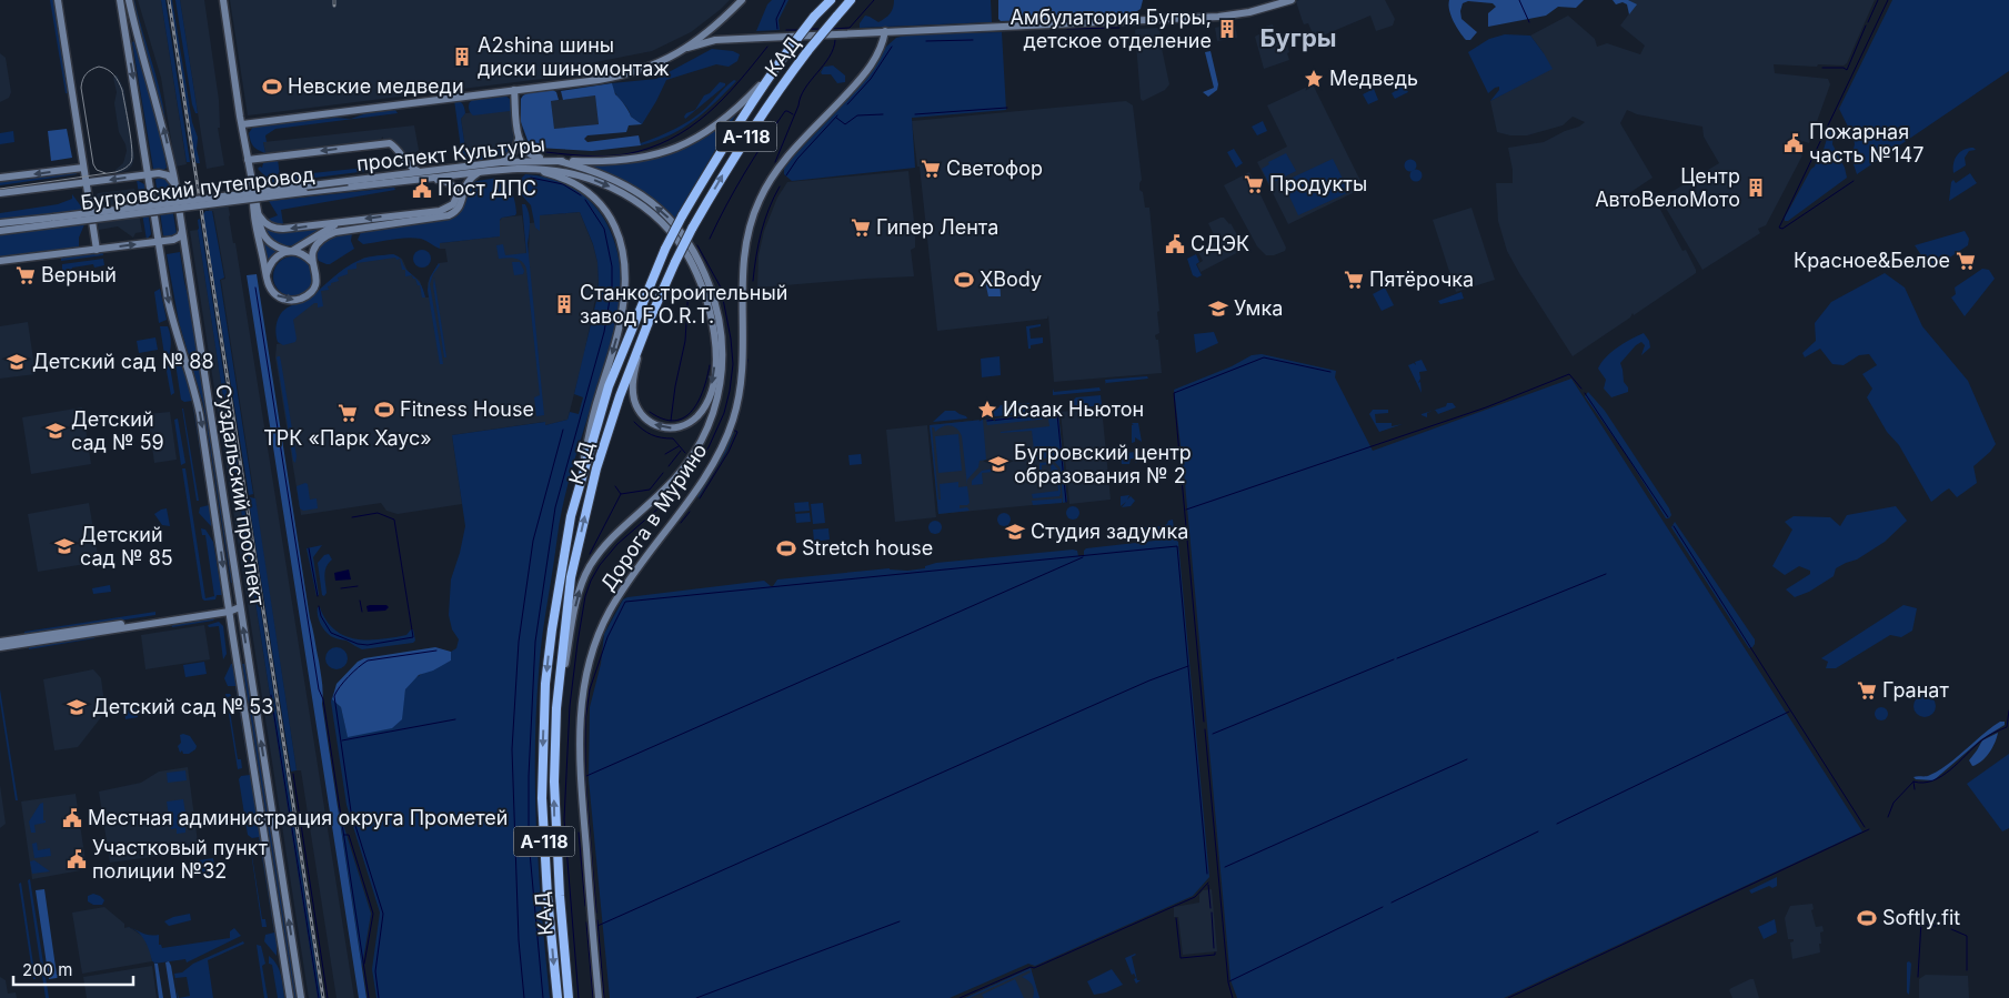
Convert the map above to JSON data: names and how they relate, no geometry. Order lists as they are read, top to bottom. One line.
{"streets":{"highway":["КАД","А-118"],"main road":["проспект Культуры","Бугровский путепровод","Суздальский проспект","Дорога в Мурино"]},"crossings":[["проспект Культуры","Бугровский путепровод"]],"districts":["Бугры"],"places":{"building":["Амбулатория Бугры, детское отделение","A2shina шины диски шиномонтаж","Центр АвтоВелоМото","Станкостроительный завод F.O.R.T."],"place":["Медведь","Исаак Ньютон"],"sports":["Невские медведи","XBody","Fitness House","Stretch house","Softly.fit"],"public building":["Пожарная часть №147","Пост ДПС","СДЭК","Местная администрация округа Прометей","Участковый пункт полиции №32"],"supermarket":["Светофор","Продукты","Гипер Лента","Красное&Белое","Верный","Пятёрочка","ТРК «Парк Хаус»","Гранат"],"school or university":["Умка","Детский сад № 88","Детский сад № 59","Бугровский центр образования № 2","Студия задумка","Детский сад № 85","Детский сад № 53"]},"scale_bar":"200 m"}
